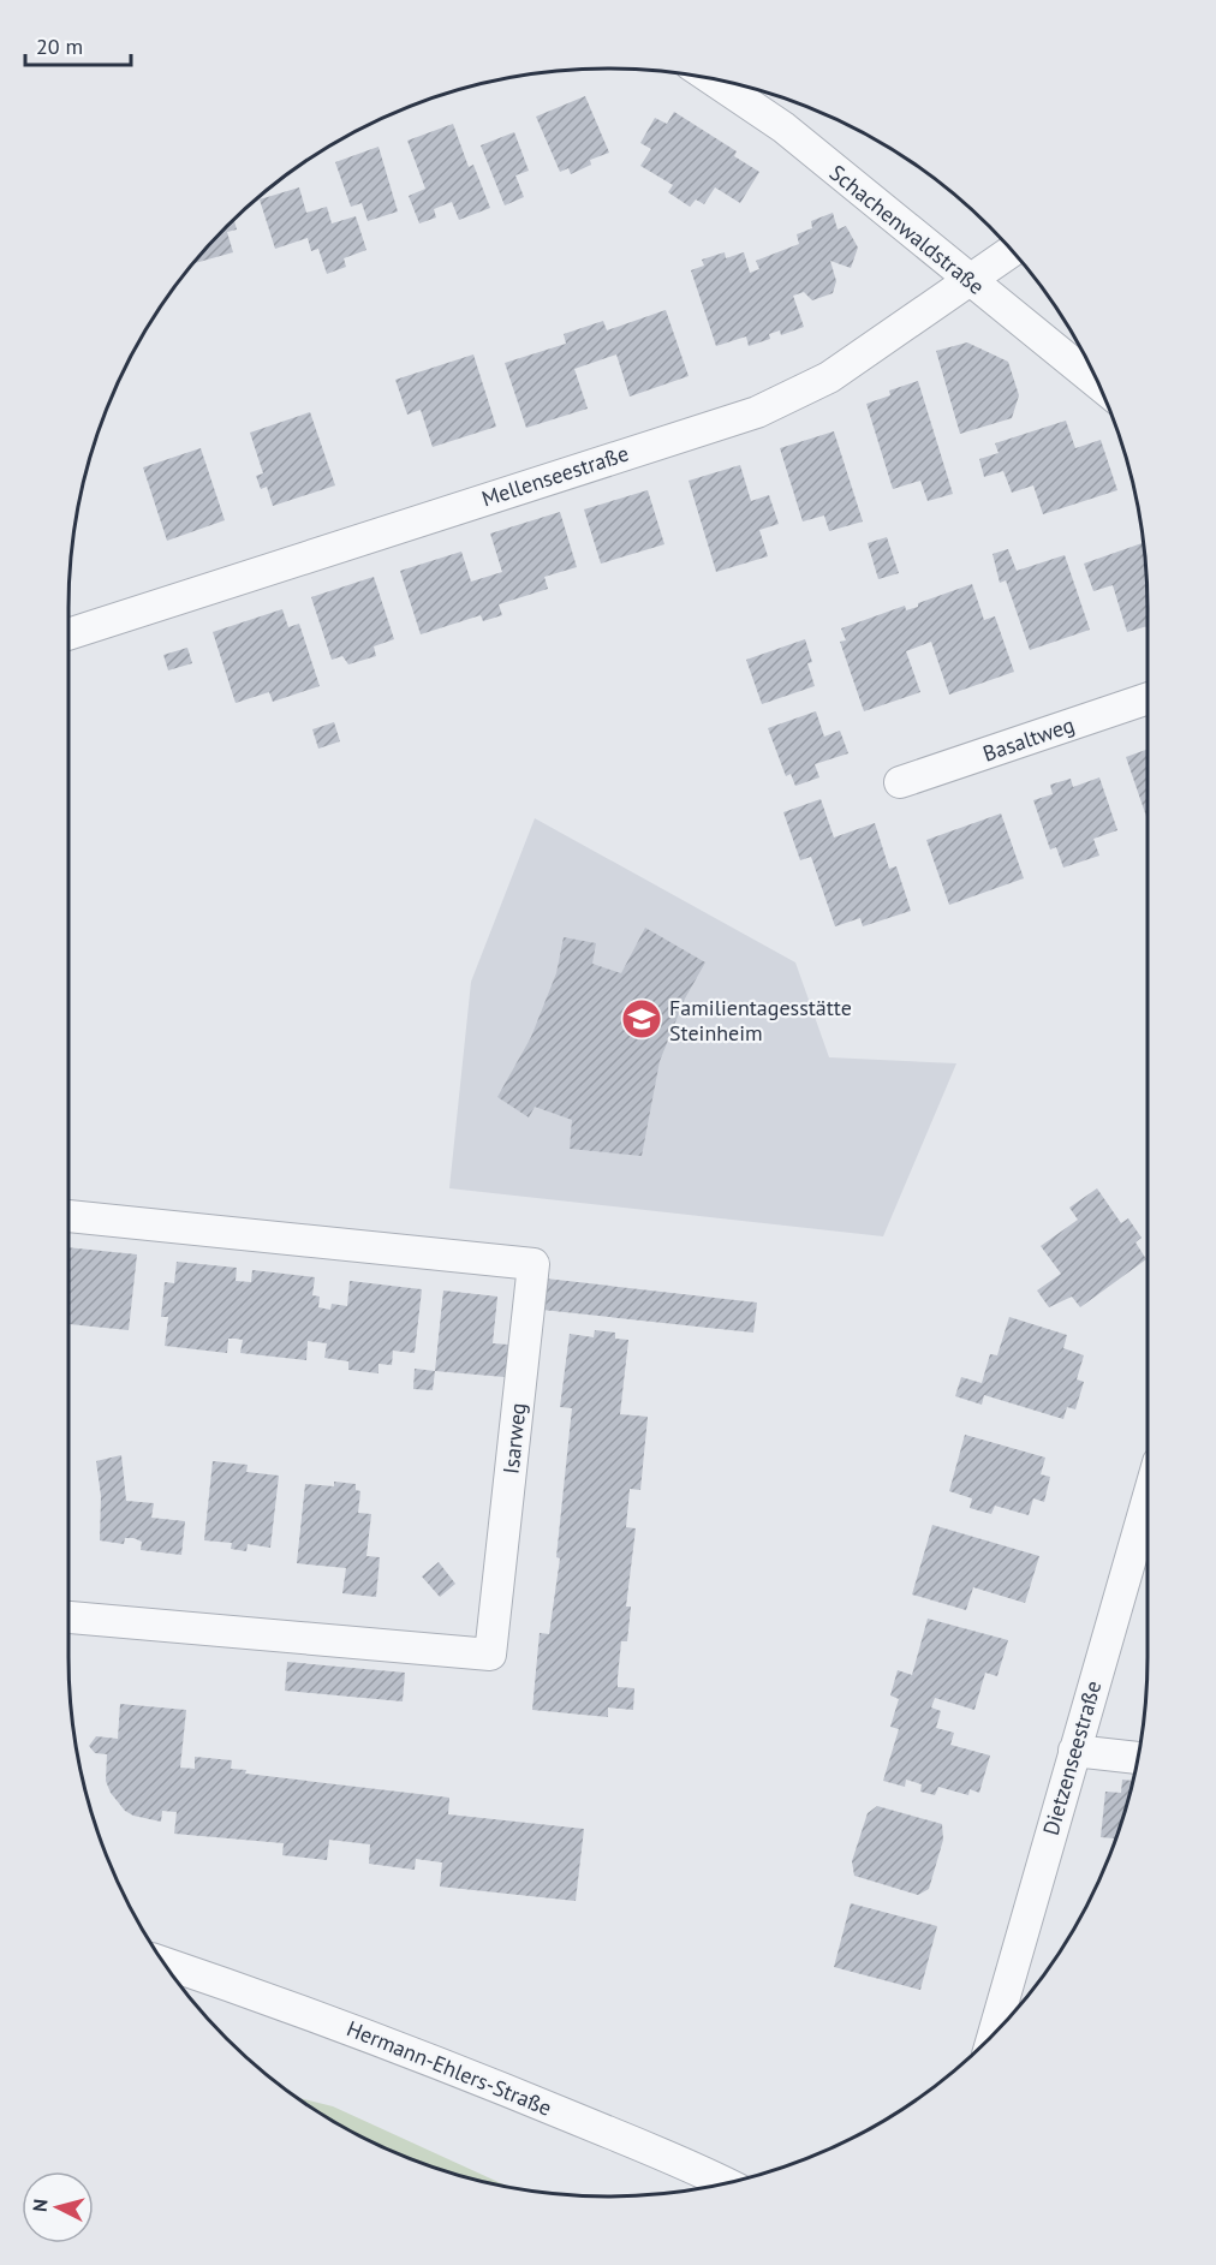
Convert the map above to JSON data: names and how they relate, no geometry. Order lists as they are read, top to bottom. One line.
{"streets":{"street":["Schachenwaldstraße","Mellenseestraße","Basaltweg","Isarweg","Dietzenseestraße","Hermann-Ehlers-Straße"]},"crossings":[["Schachenwaldstraße","Mellenseestraße"]],"places":{"school or university":["Familientagesstätte Steinheim"]},"scale_bar":"20 m","north":"left"}
